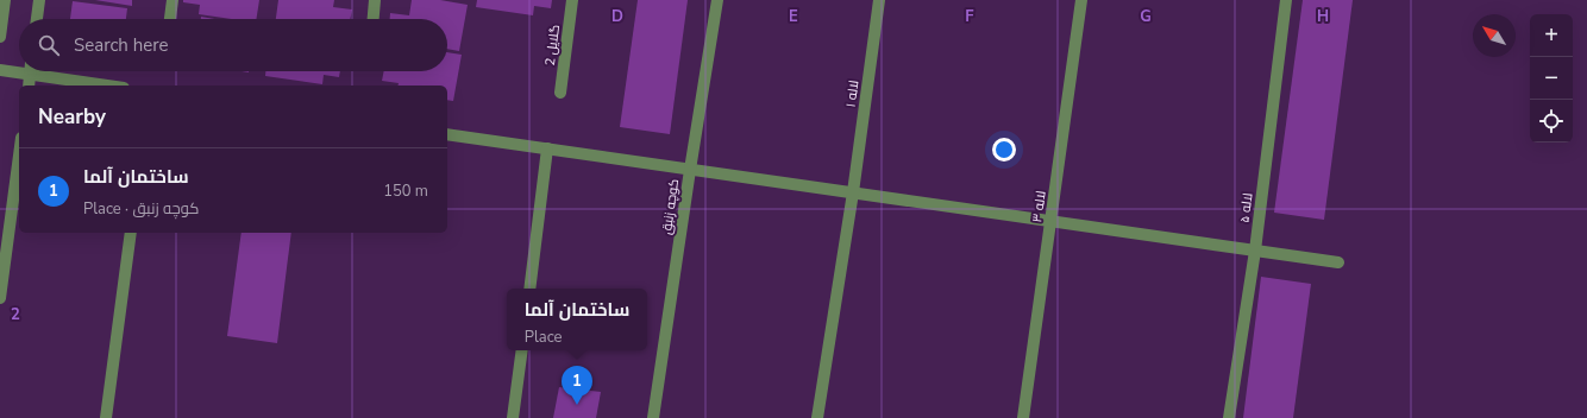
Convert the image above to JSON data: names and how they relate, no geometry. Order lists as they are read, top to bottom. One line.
{"streets":{"street":["گلایل 2","لاله ۱","کوچه زنبق","لاله ۳","لاله ۵"]},"north":"top left","page":{"map_buttons":["+","−"],"search":"Search here","heading":"Nearby","list":[{"mark":"1","name":"ساختمان آلما","note":"Place · کوچه زنبق","value":"150 m"}],"popup":["ساختمان آلما","Place"],"pins":"1"},"grid":{"columns":["D","E","F","G","H"],"rows":["2"]}}
